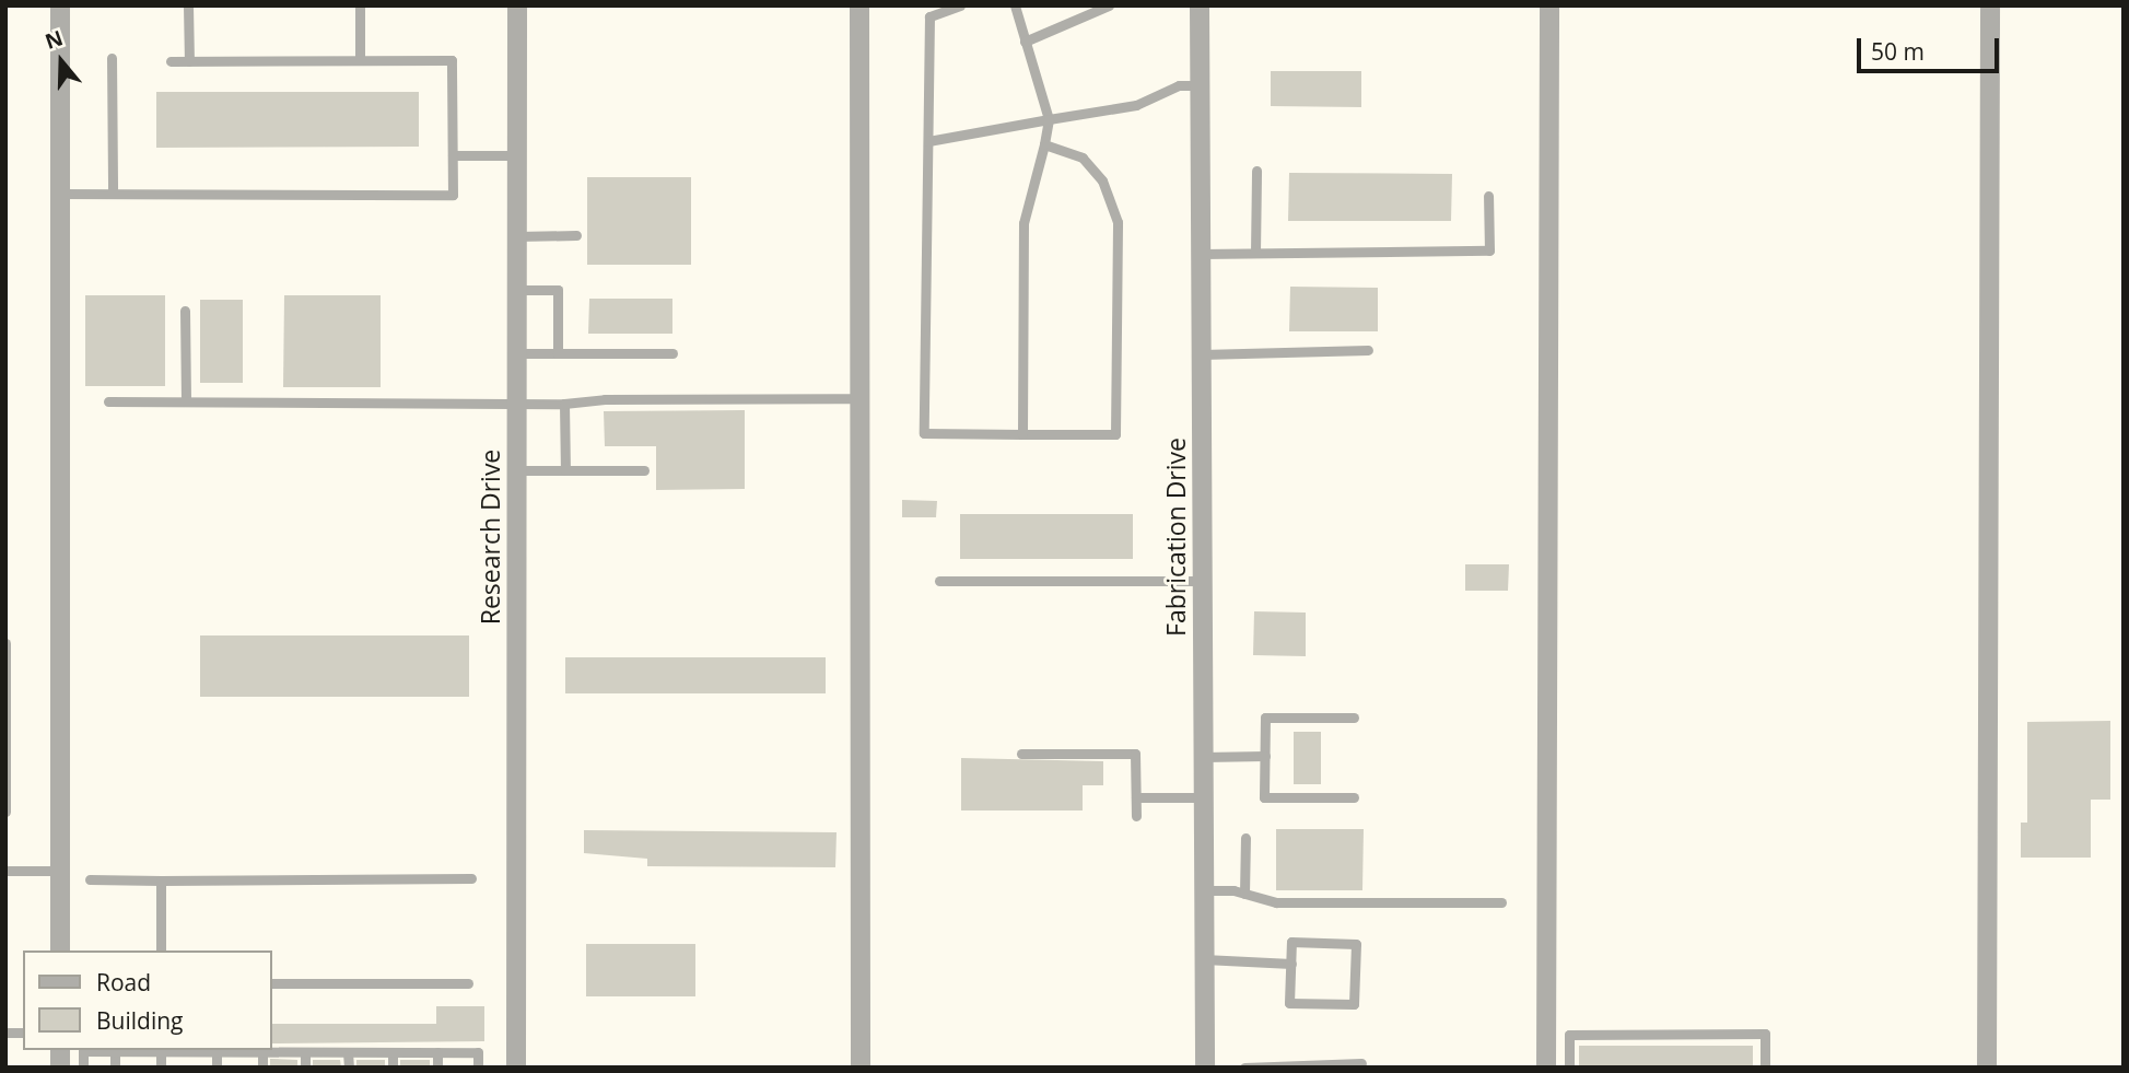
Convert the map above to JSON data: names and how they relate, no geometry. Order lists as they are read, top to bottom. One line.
{"streets":{"street":["Research Drive","Fabrication Drive"]},"legend":["Road","Building"],"scale_bar":"50 m","north":"top"}
